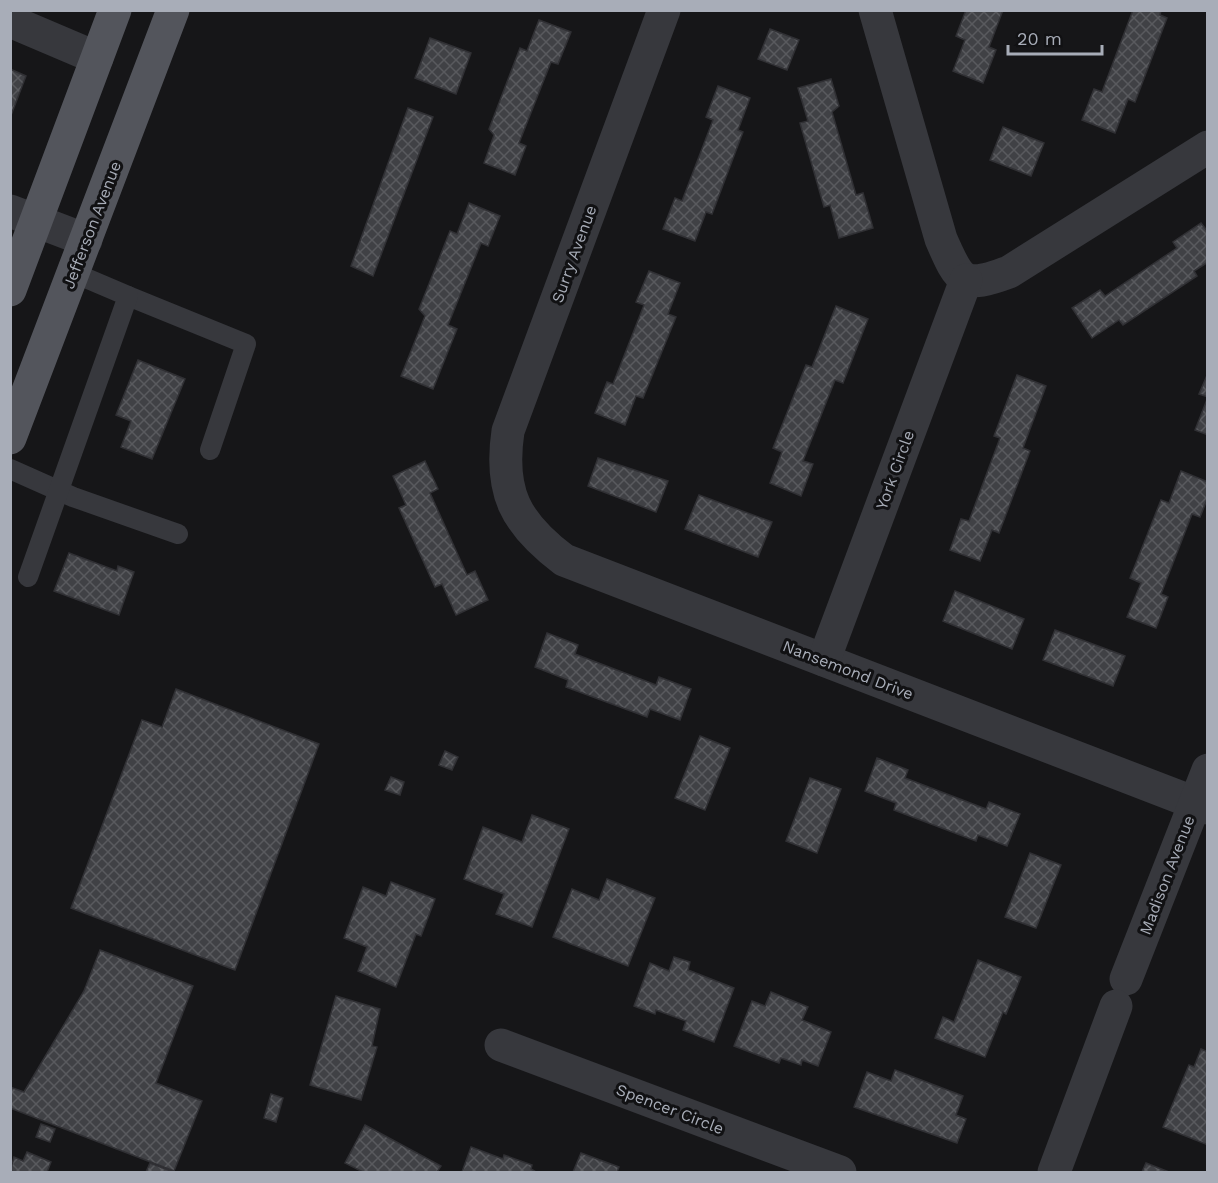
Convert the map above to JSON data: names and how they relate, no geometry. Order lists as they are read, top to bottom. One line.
{"streets":{"main road":["Jefferson Avenue"],"street":["Surry Avenue","York Circle","Nansemond Drive","Madison Avenue","Spencer Circle"]},"crossings":[["Surry Avenue","Nansemond Drive"],["York Circle","Nansemond Drive"],["Nansemond Drive","Madison Avenue"]],"scale_bar":"20 m"}
